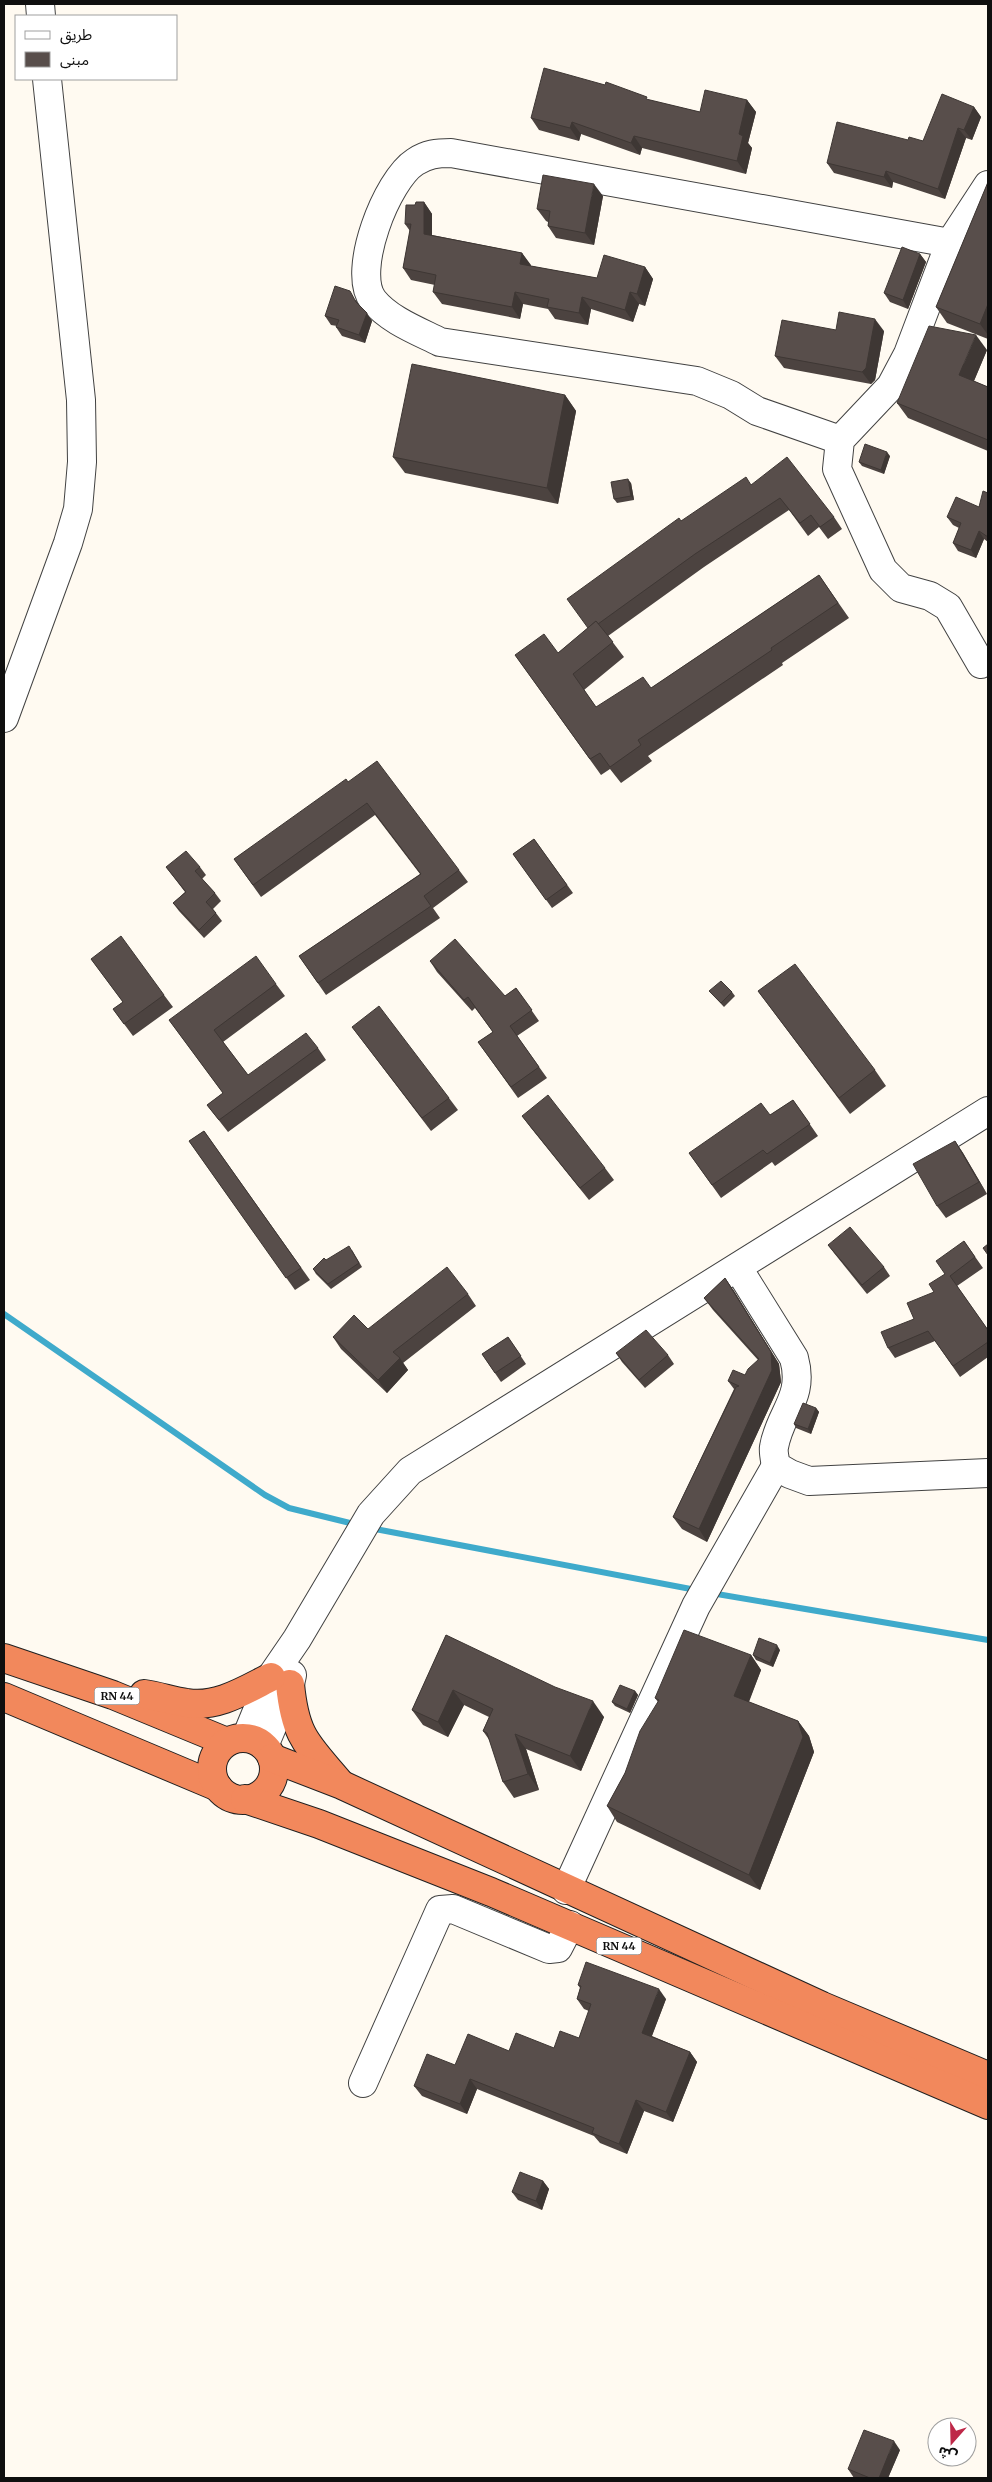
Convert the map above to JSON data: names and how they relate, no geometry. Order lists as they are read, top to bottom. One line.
{"streets":{"highway":["RN 44"]},"legend":["طريق","مبنى"],"north":"bottom"}
